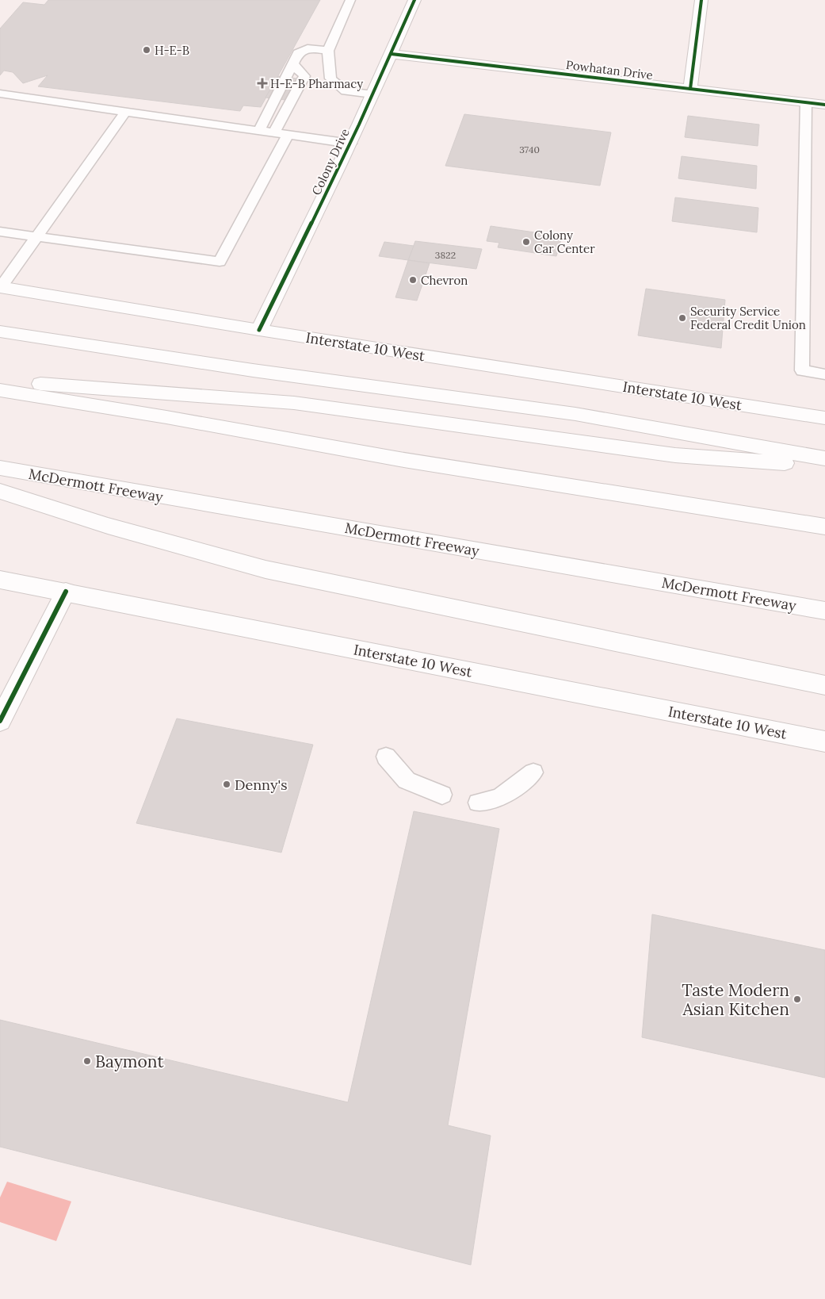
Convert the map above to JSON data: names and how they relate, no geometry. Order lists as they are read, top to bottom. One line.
{"streets":{"main road":["Powhatan Drive","Colony Drive","Interstate 10 West","McDermott Freeway"]},"crossings":[["Powhatan Drive","Colony Drive"],["Colony Drive","Interstate 10 West"]],"places":{"other":["H-E-B","Colony Car Center","Chevron","Security Service Federal Credit Union","Denny's","Taste Modern Asian Kitchen","Baymont"],"health":["H-E-B Pharmacy"]},"house_numbers":["3740","3822"]}
